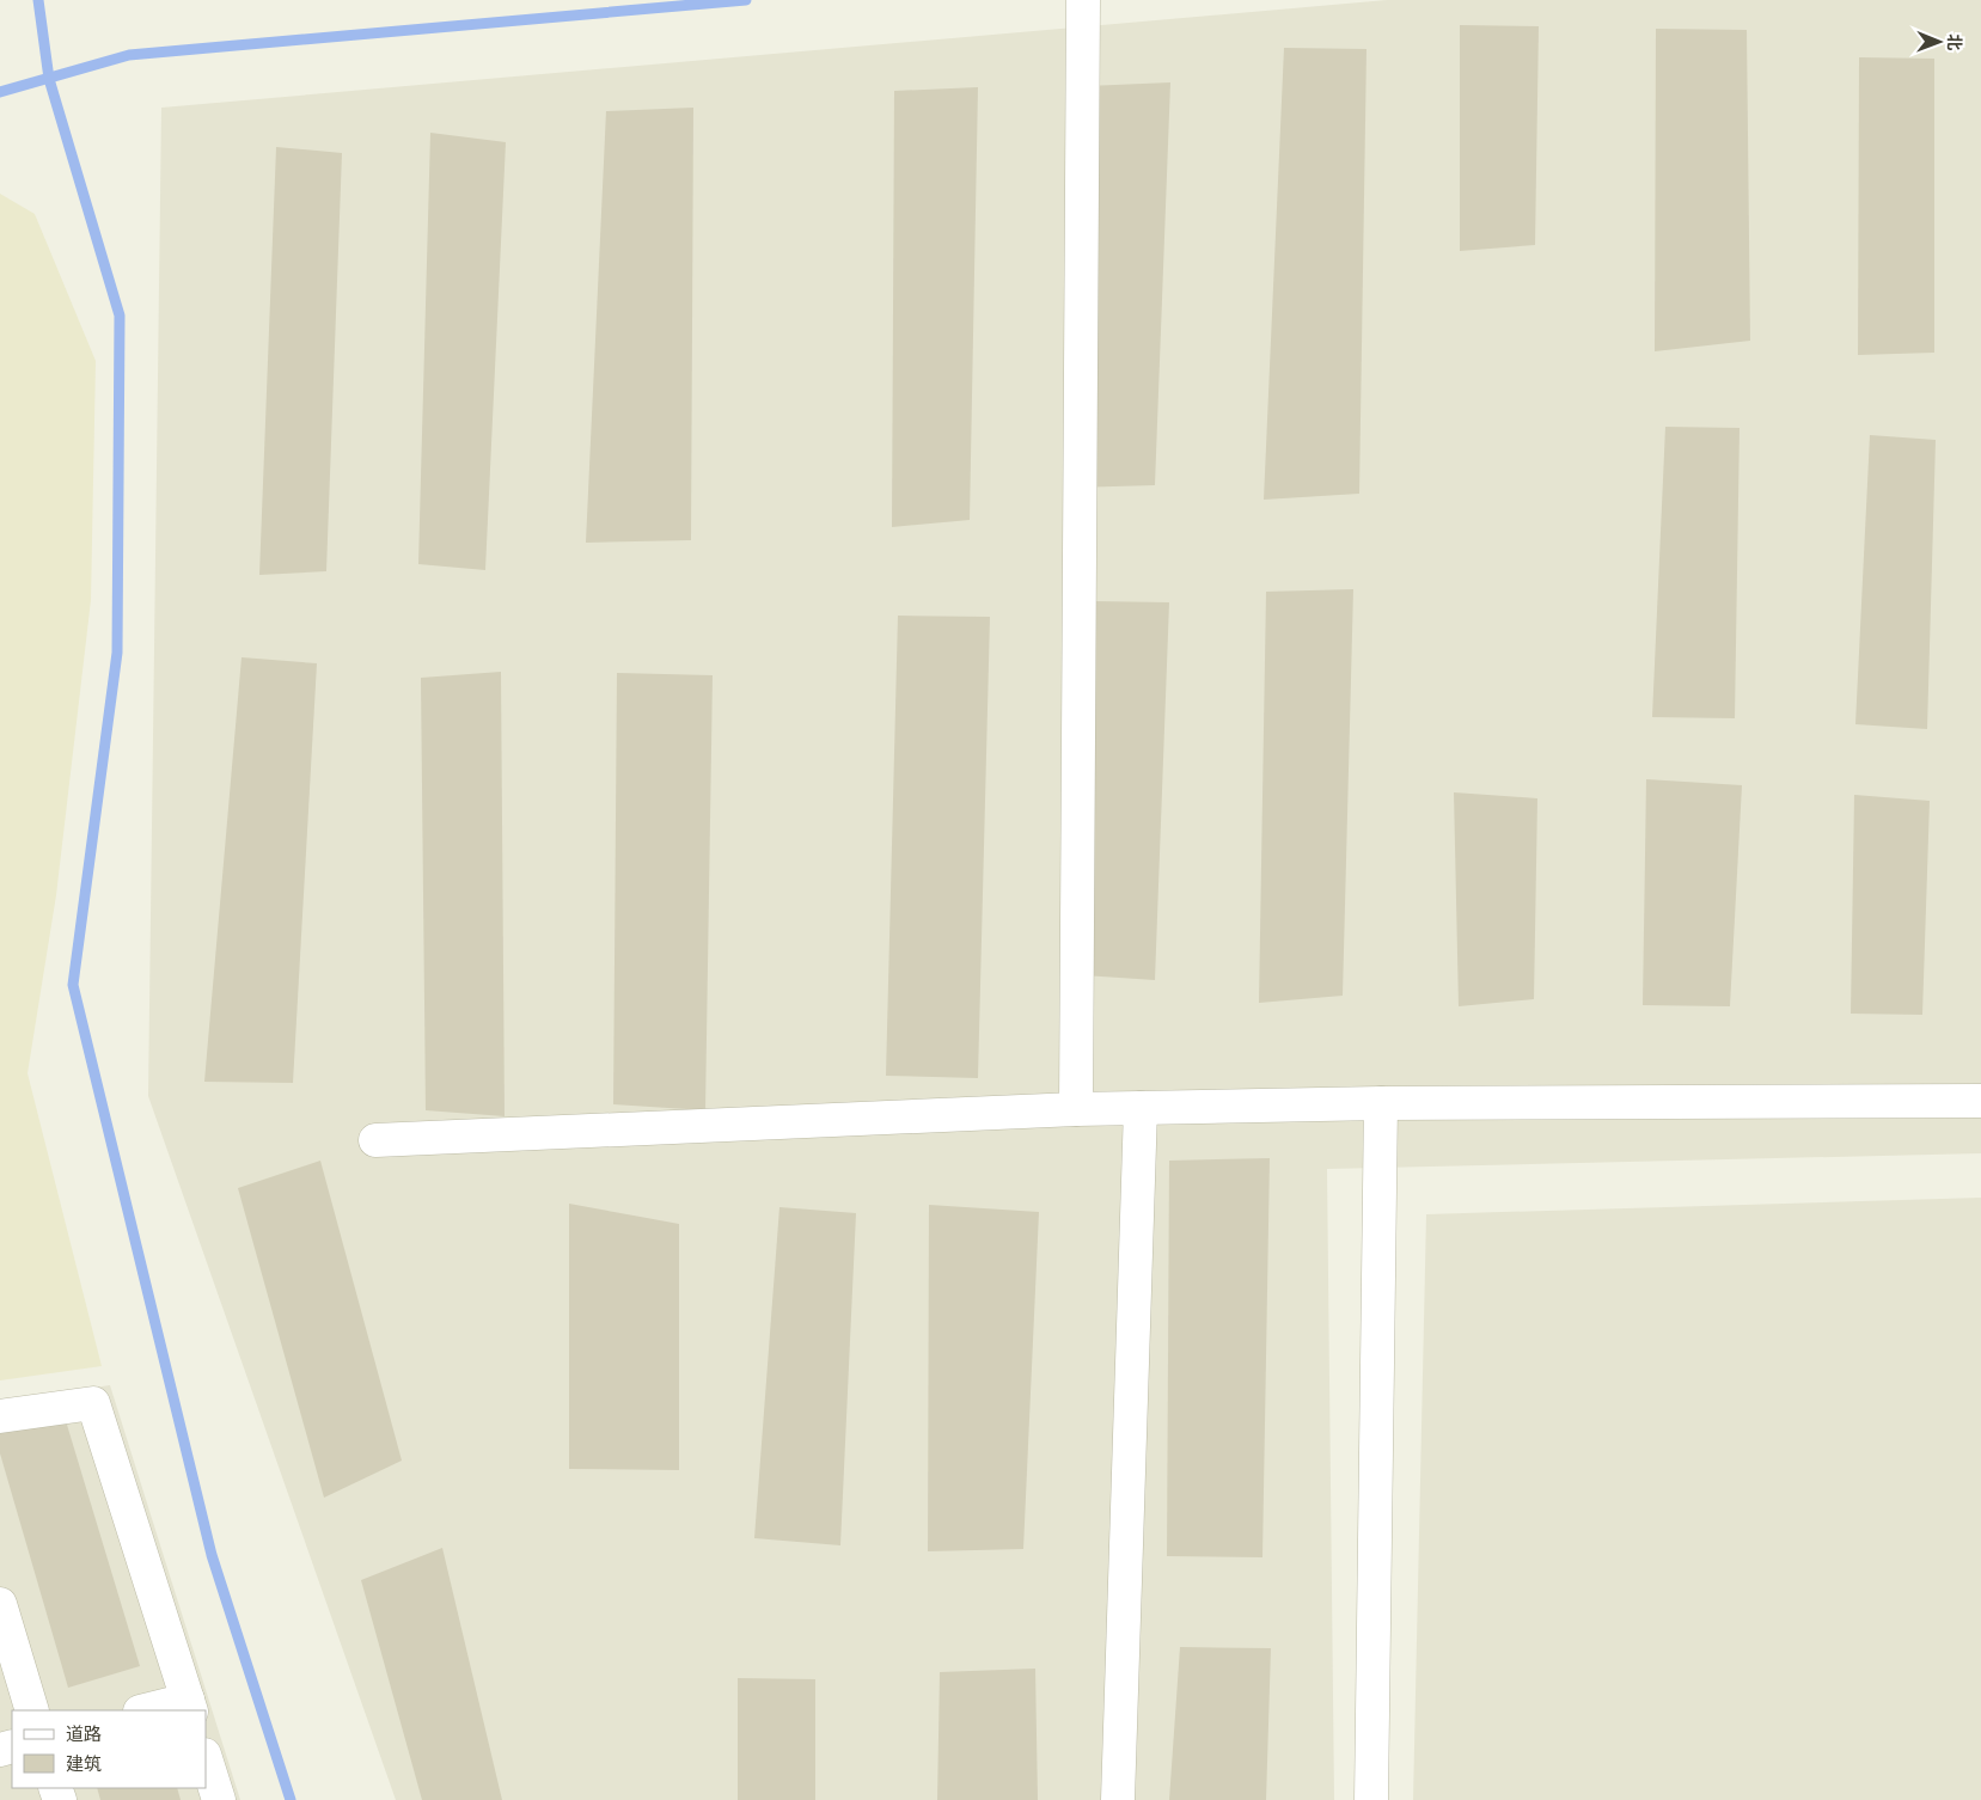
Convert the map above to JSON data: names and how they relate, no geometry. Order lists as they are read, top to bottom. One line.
{"legend":["道路","建筑"],"north":"right"}
